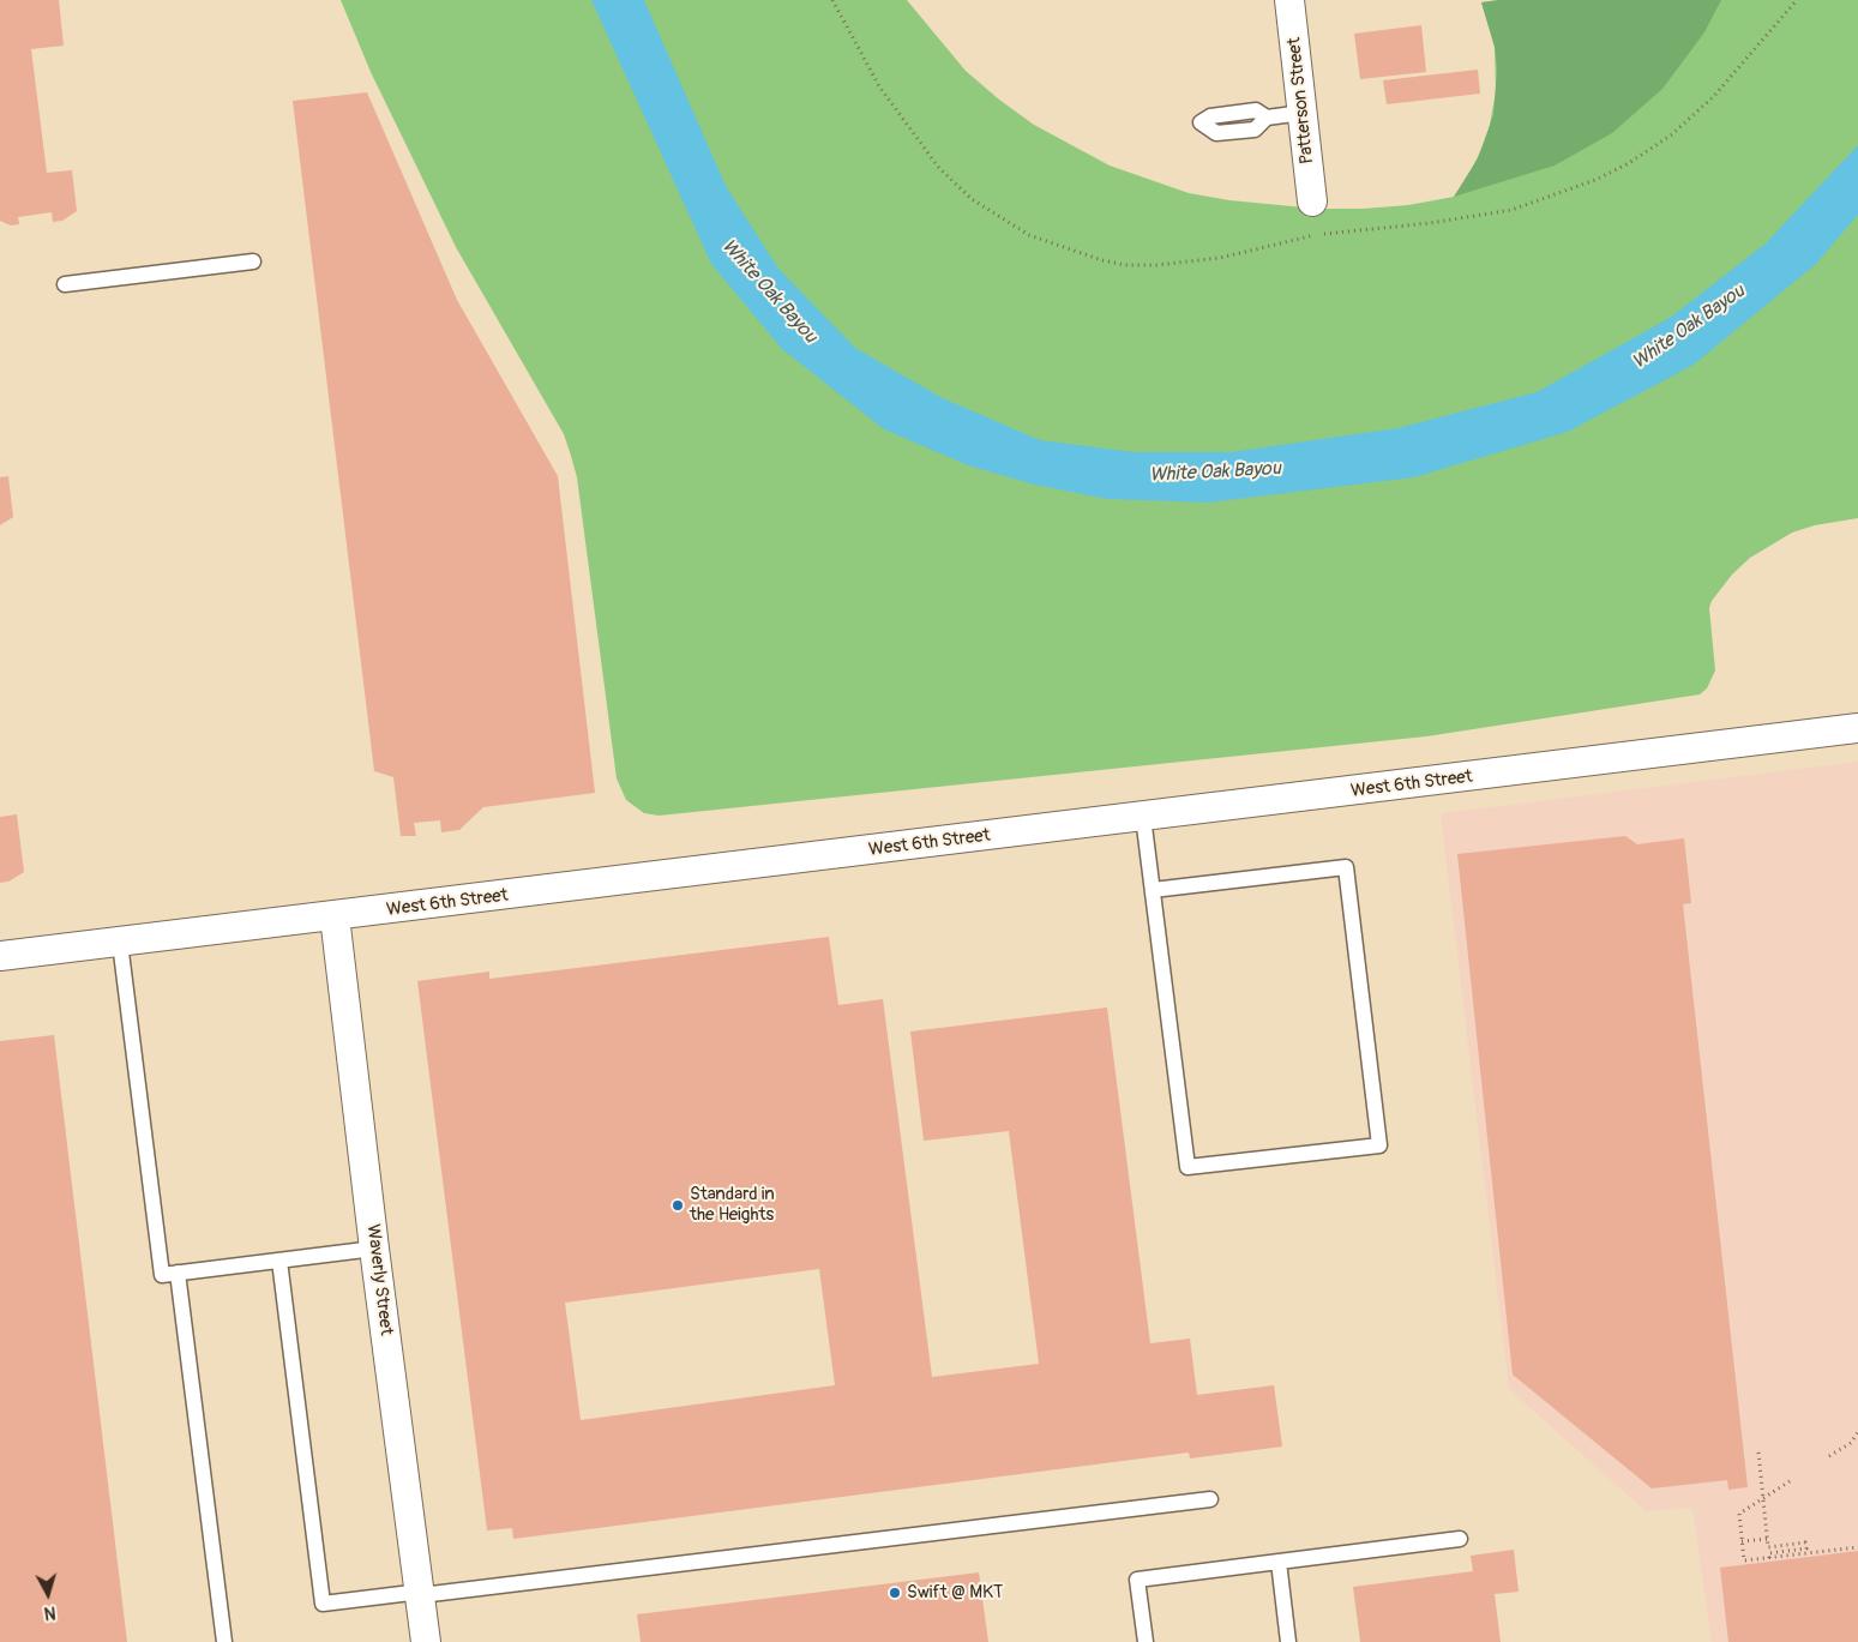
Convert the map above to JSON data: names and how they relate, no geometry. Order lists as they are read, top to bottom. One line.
{"streets":{"street":["Patterson Street","West 6th Street","Waverly Street"]},"crossings":[["West 6th Street","Waverly Street"]],"water":["White Oak Bayou"],"places":["Standard in the Heights","Swift @ MKT"],"north":"bottom"}
